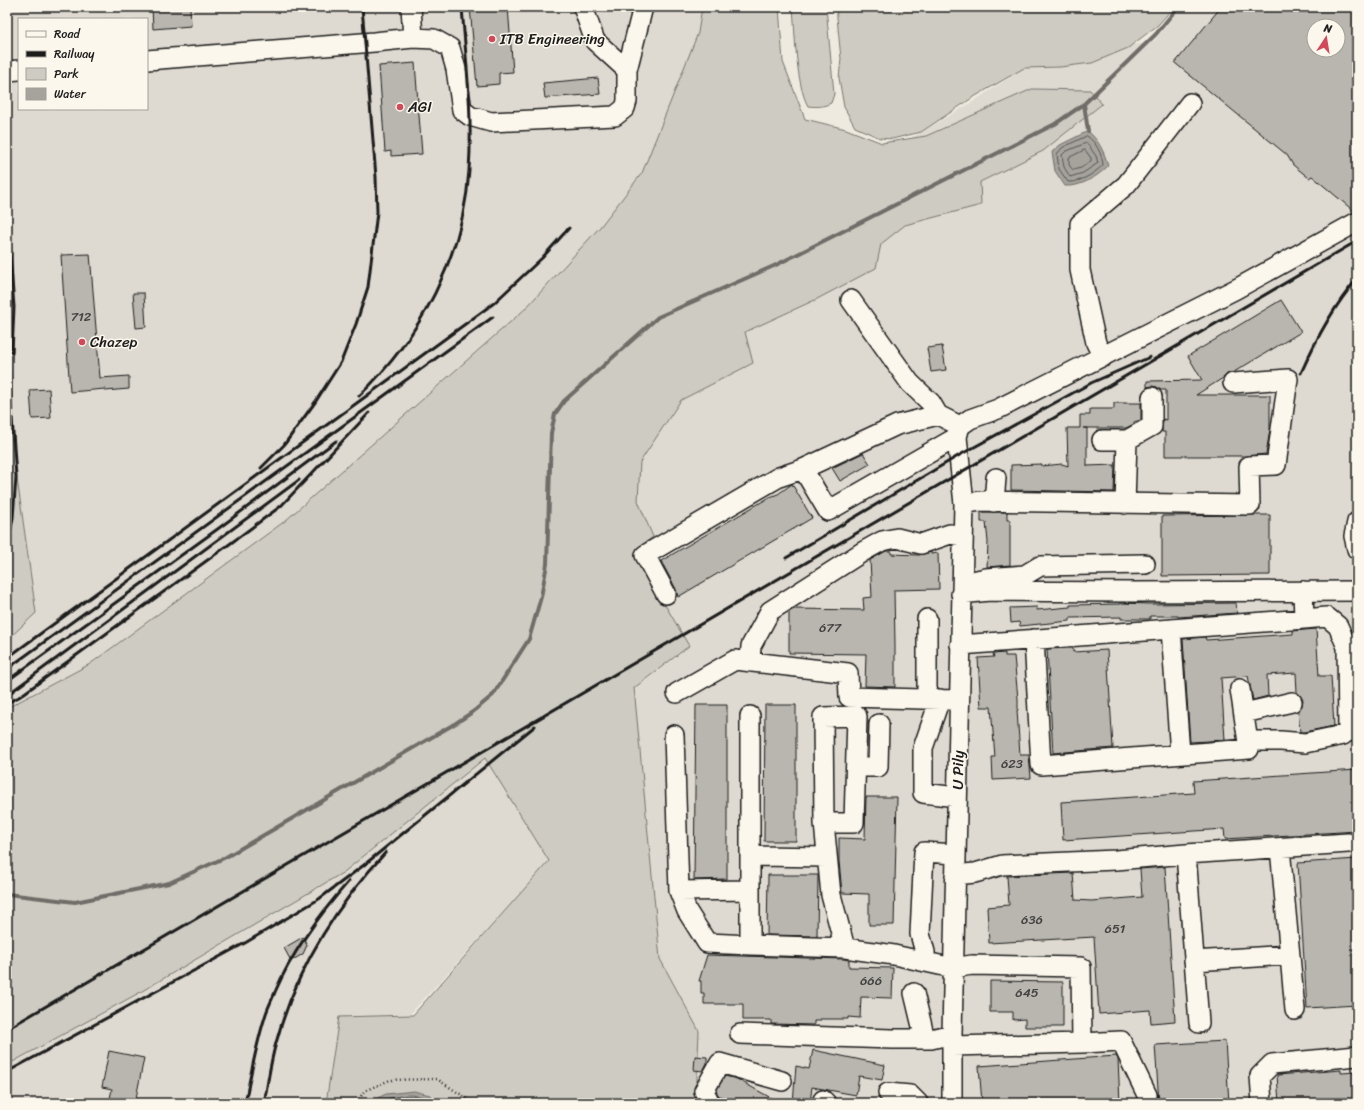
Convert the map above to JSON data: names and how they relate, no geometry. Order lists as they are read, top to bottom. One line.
{"streets":{"street":["U Pily"]},"places":["ITB Engineering","AGI","Chazep"],"house_numbers":["712","677","623","636","651","666","645"],"legend":["Road","Railway","Park","Water"],"north":"top"}
